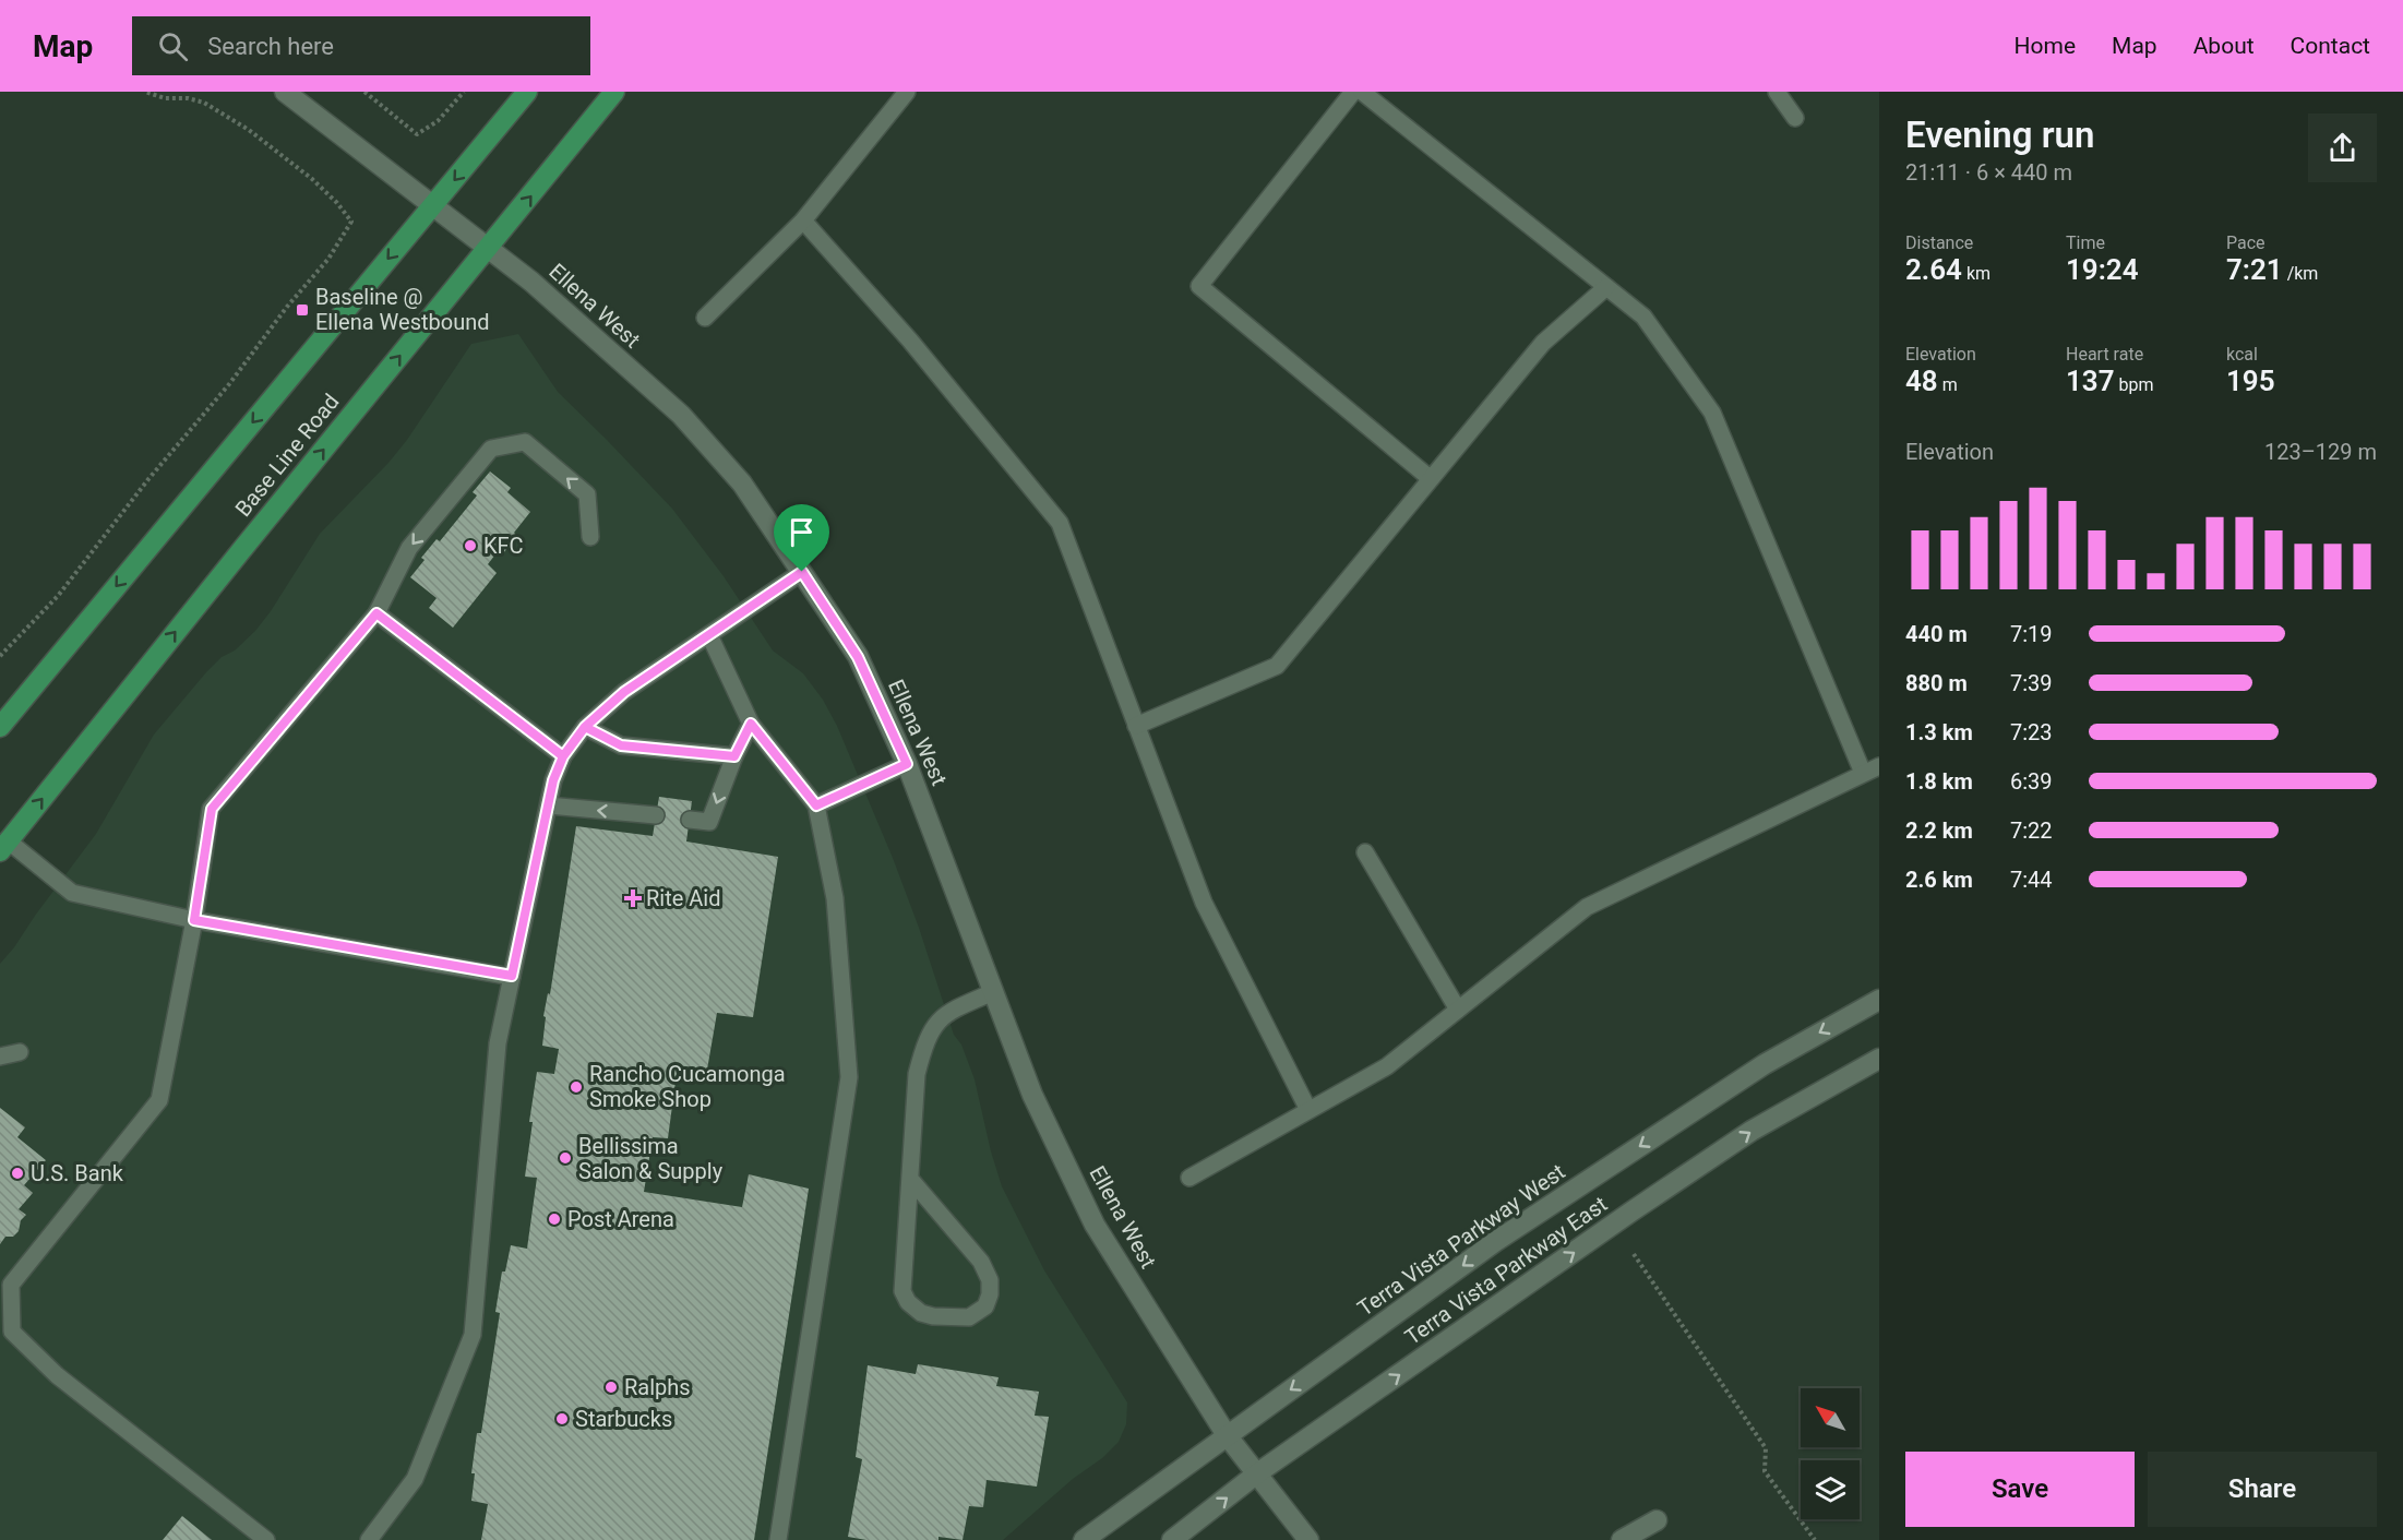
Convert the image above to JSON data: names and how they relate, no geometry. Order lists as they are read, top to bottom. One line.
{"streets":{"main road":["Base Line Road"],"street":["Ellena West","Terra Vista Parkway West","Terra Vista Parkway East"]},"crossings":[["Ellena West","Base Line Road"],["Ellena West","Terra Vista Parkway West"],["Ellena West","Terra Vista Parkway East"]],"one_way":["Terra Vista Parkway West","Terra Vista Parkway East"],"places":{"transit":["Baseline @ Ellena Westbound"],"other":["KFC","Rancho Cucamonga Smoke Shop","Bellissima Salon & Supply","U.S. Bank","Post Arena","Ralphs","Starbucks"],"health":["Rite Aid"]},"north":"top left","page":{"header":"Map","search":"Search here","nav":["Home","Map","About","Contact"],"heading":["Evening run","21:11 · 6 × 440 m"],"stats":[["Distance","2.64 km"],["Time","19:24"],["Pace","7:21 /km"],["Elevation","48 m"],["Heart rate","137 bpm"],["kcal","195"]],"chart":["Elevation","123–129 m"],"list":[{"name":"440 m","note":"7:19"},{"name":"880 m","note":"7:39"},{"name":"1.3 km","note":"7:23"},{"name":"1.8 km","note":"6:39"},{"name":"2.2 km","note":"7:22"},{"name":"2.6 km","note":"7:44"}],"buttons":["Save","Share"]}}
